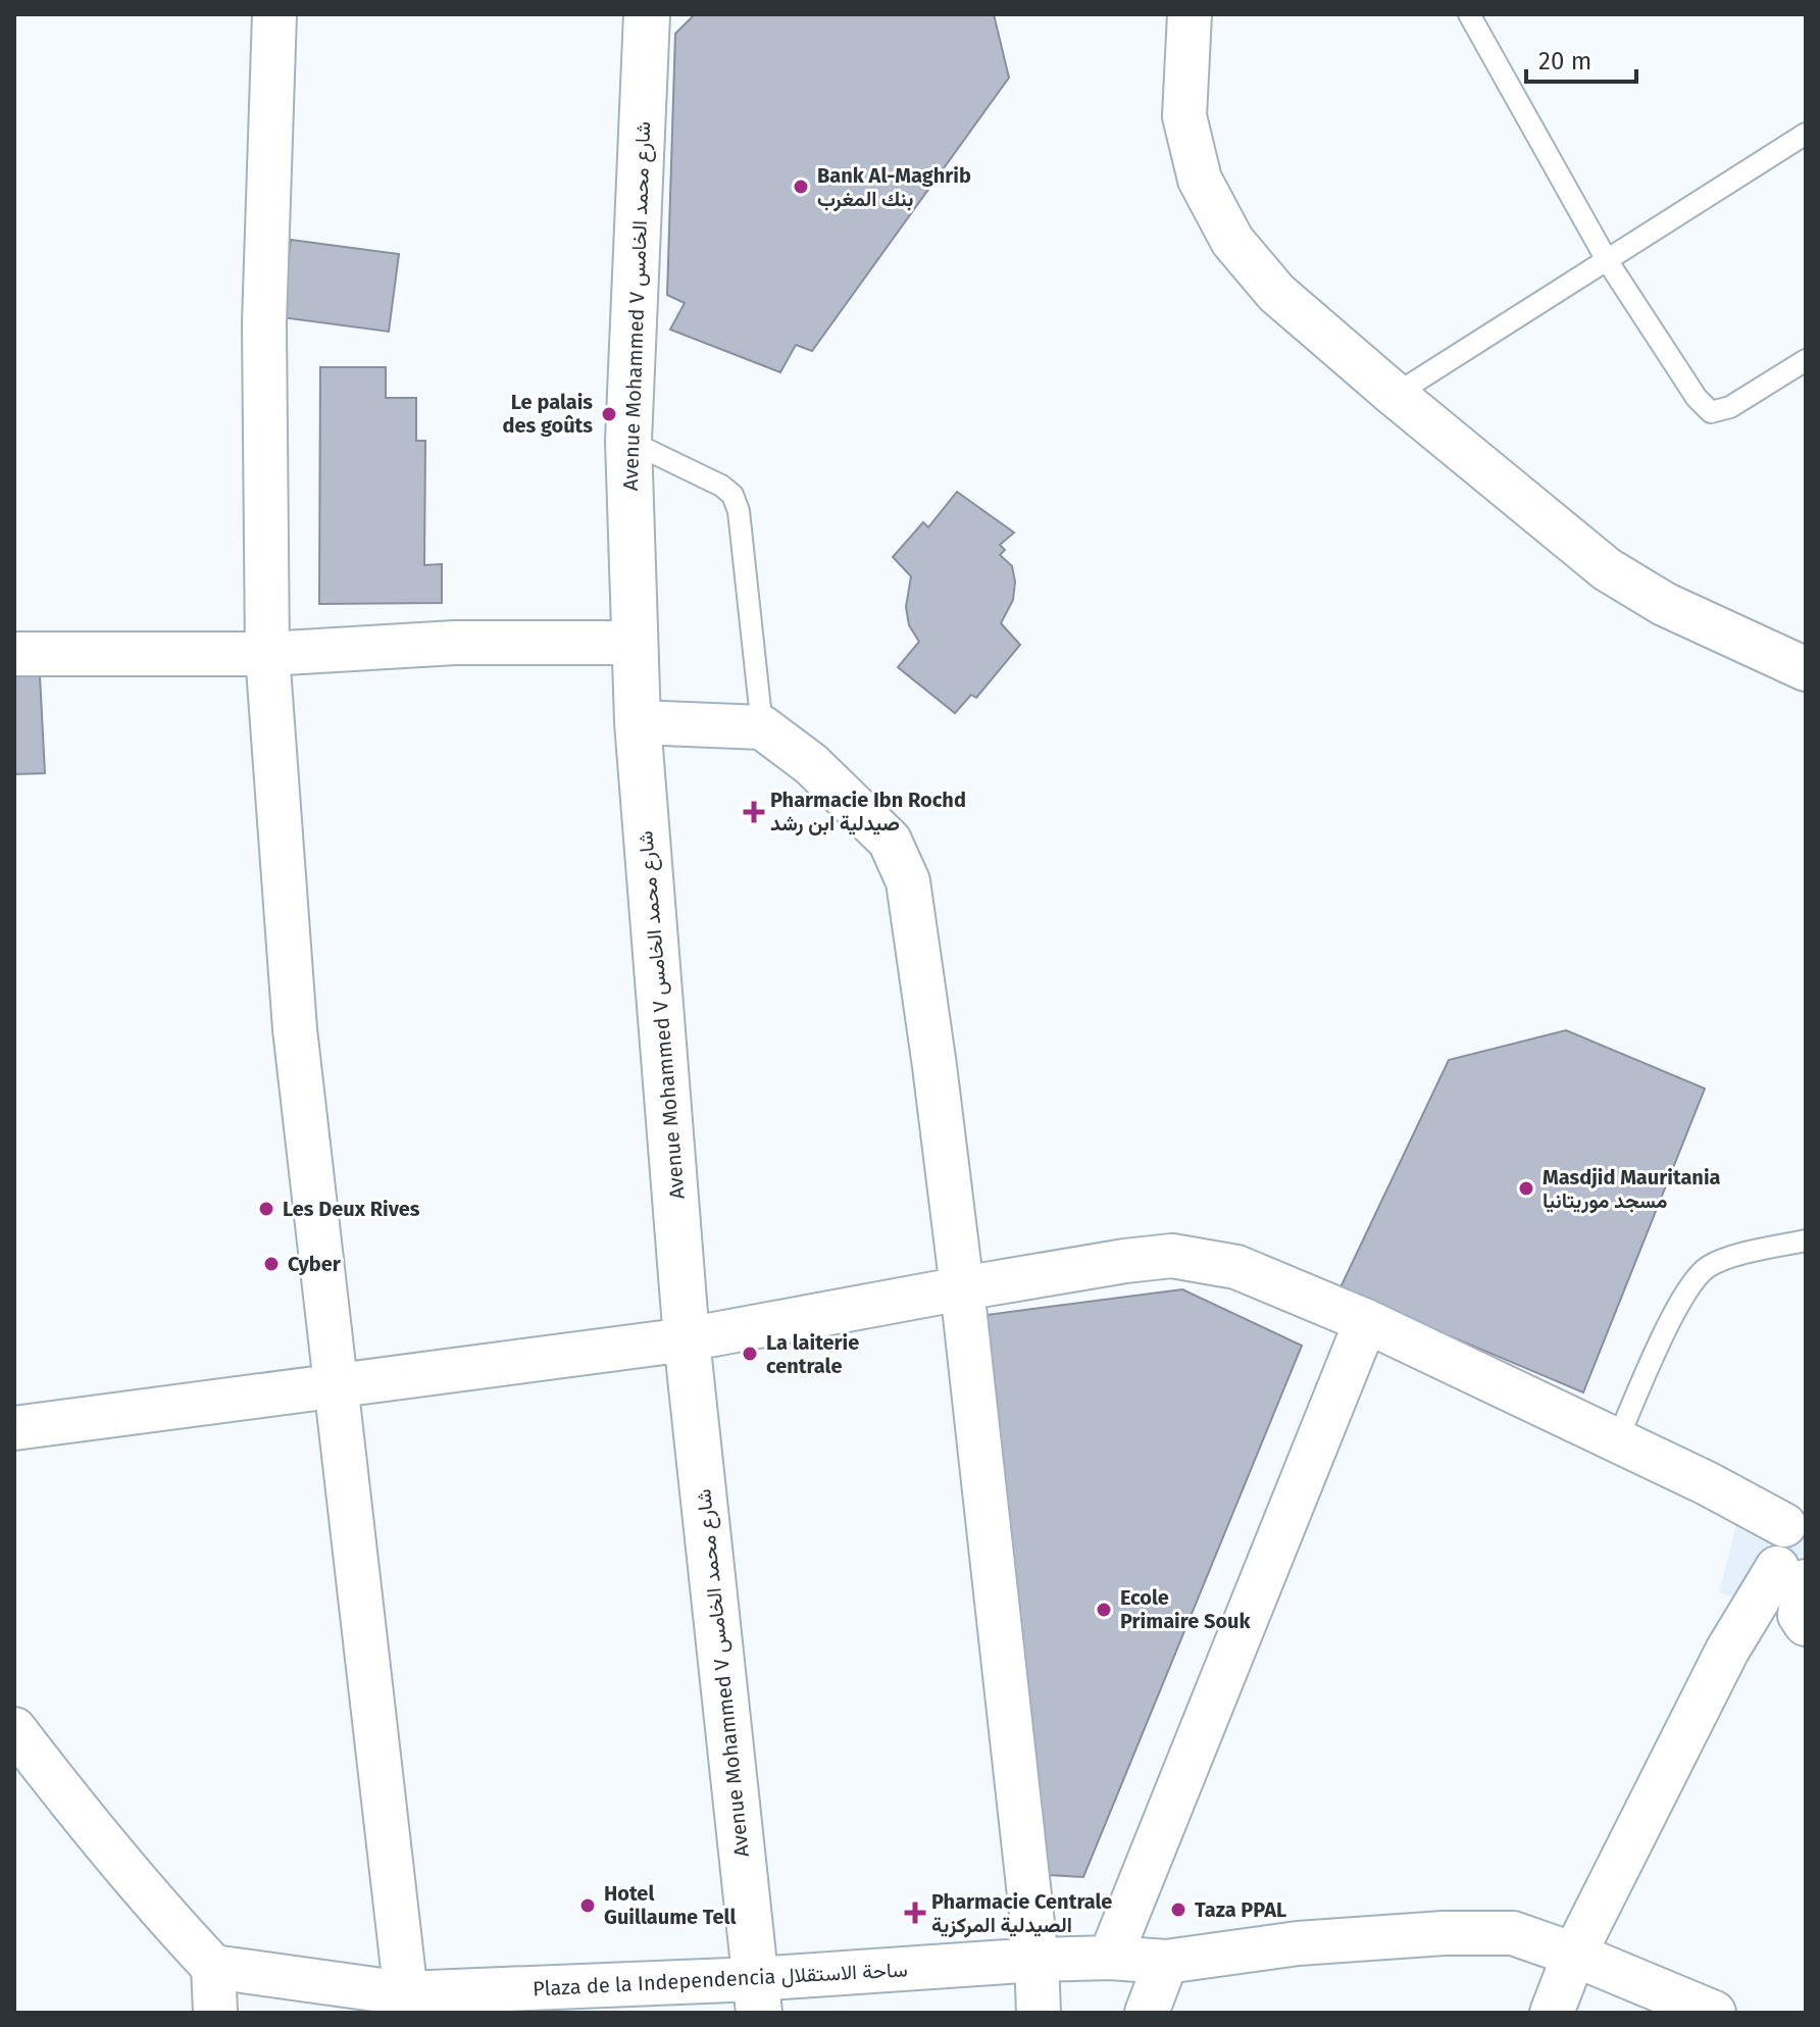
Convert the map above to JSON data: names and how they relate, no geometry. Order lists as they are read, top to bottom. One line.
{"streets":{"street":["Avenue Mohammed V شارع محمد الخامس","Plaza de la Independencia ساحة الاستقلال"]},"crossings":[["Avenue Mohammed V شارع محمد الخامس","Plaza de la Independencia ساحة الاستقلال"]],"places":{"other":["Bank Al-Maghrib بنك المغرب","Le palais des goûts","Masdjid Mauritania مسجد موريتانيا","Les Deux Rives","Cyber","La laiterie centrale","Ecole Primaire Souk","Hotel Guillaume Tell","Taza PPAL"],"health":["Pharmacie Ibn Rochd صيدلية ابن رشد","Pharmacie Centrale الصيدلية المركزية"]},"scale_bar":"20 m"}
